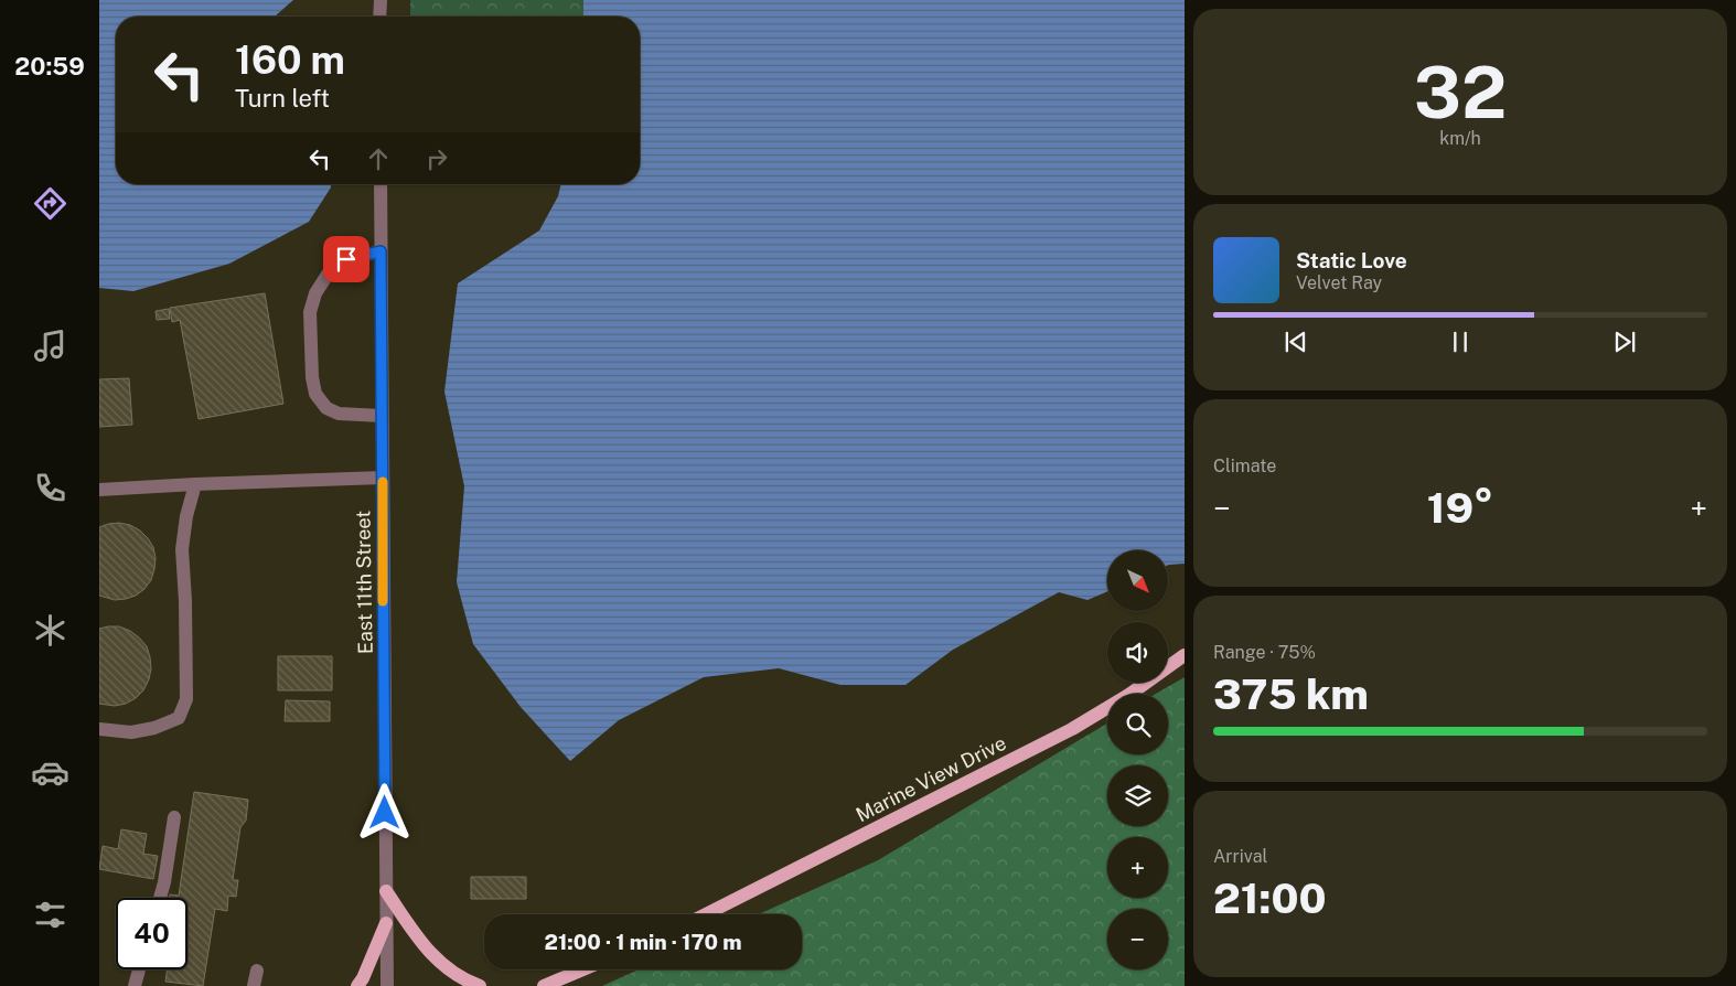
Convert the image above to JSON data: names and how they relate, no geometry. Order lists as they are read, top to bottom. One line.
{"streets":{"main road":["Marine View Drive"],"street":["East 11th Street"]},"north":"bottom right","page":{"tabs":"20:59","tile":[["32","km/h"],"Climate",["Range · 75%","375 km"],["Arrival","21:00"]],"turn":["160 m","Turn left"],"song":["Static Love","Velvet Ray"],"heat":["−","19°","+"],"map_buttons":["+","−"],"limit":"40","trip":"21:00 · 1 min · 170 m"}}
